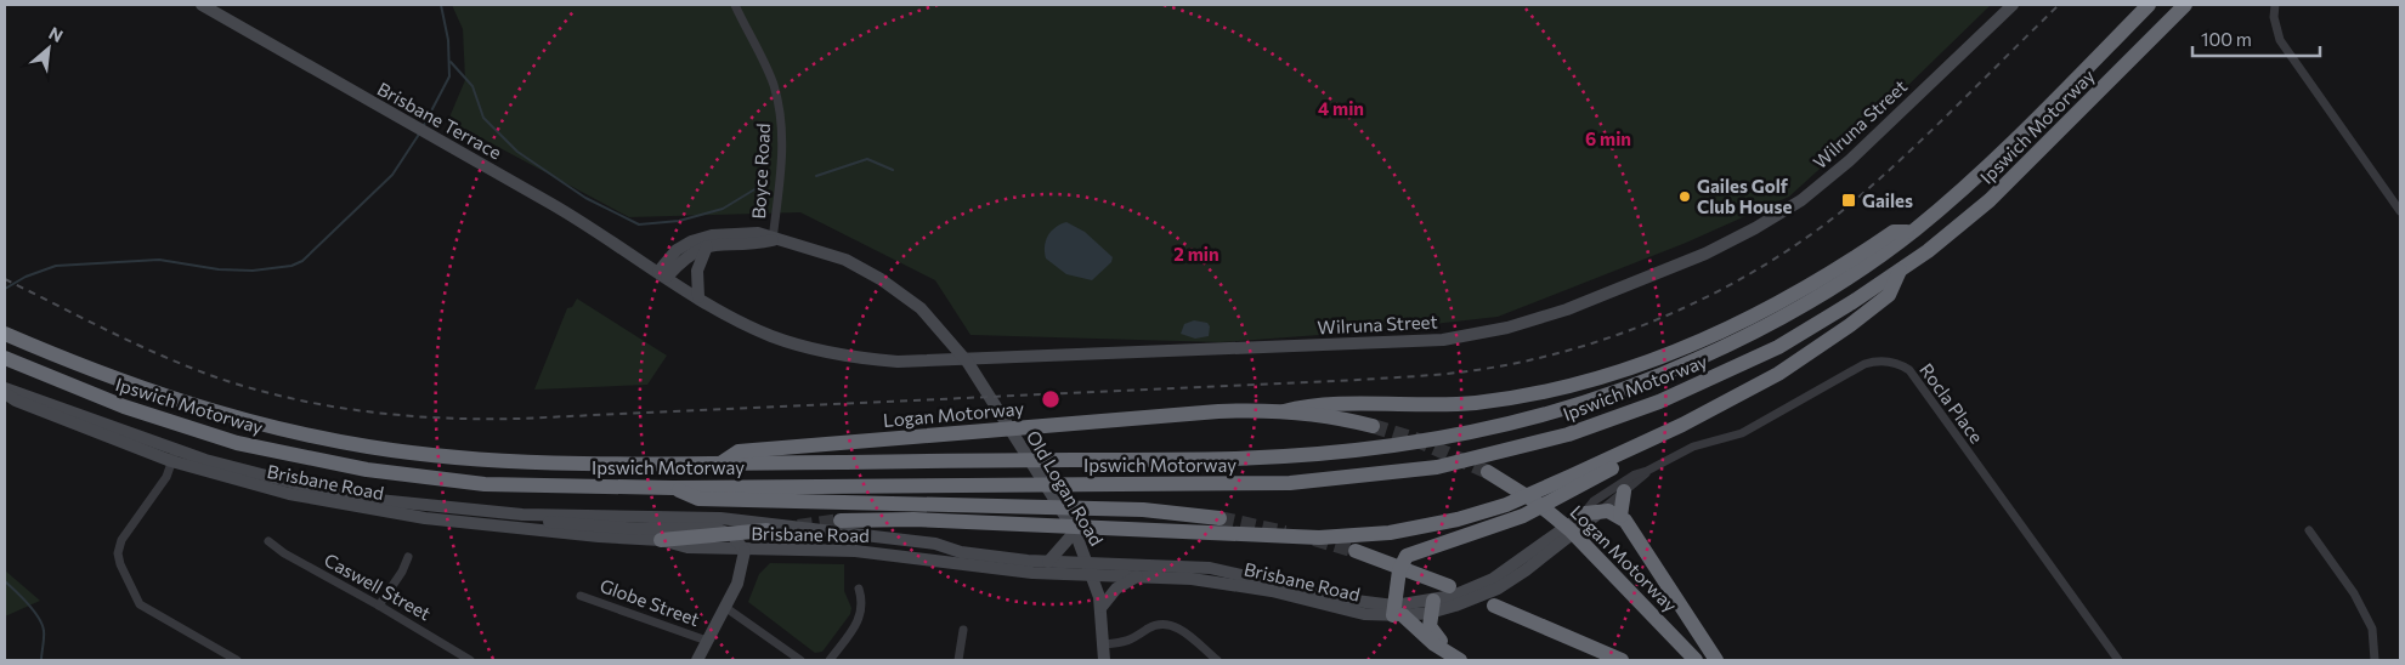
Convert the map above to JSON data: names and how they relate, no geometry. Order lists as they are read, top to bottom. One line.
{"streets":{"highway":["Ipswich Motorway","Logan Motorway"],"main road":["Brisbane Terrace","Wilruna Street","Brisbane Road","Old Logan Road"],"street":["Boyce Road","Rocla Place","Caswell Street","Globe Street"]},"crossings":[["Brisbane Terrace","Wilruna Street"],["Brisbane Terrace","Old Logan Road"],["Wilruna Street","Old Logan Road"],["Ipswich Motorway","Logan Motorway"],["Boyce Road","Old Logan Road"],["Rocla Place","Brisbane Road"],["Brisbane Road","Old Logan Road"]],"places":{"other":["Gailes Golf Club House"],"transit":["Gailes"]},"scale_bar":"100 m","north":"top right","rings":["4 min","6 min","2 min"]}
